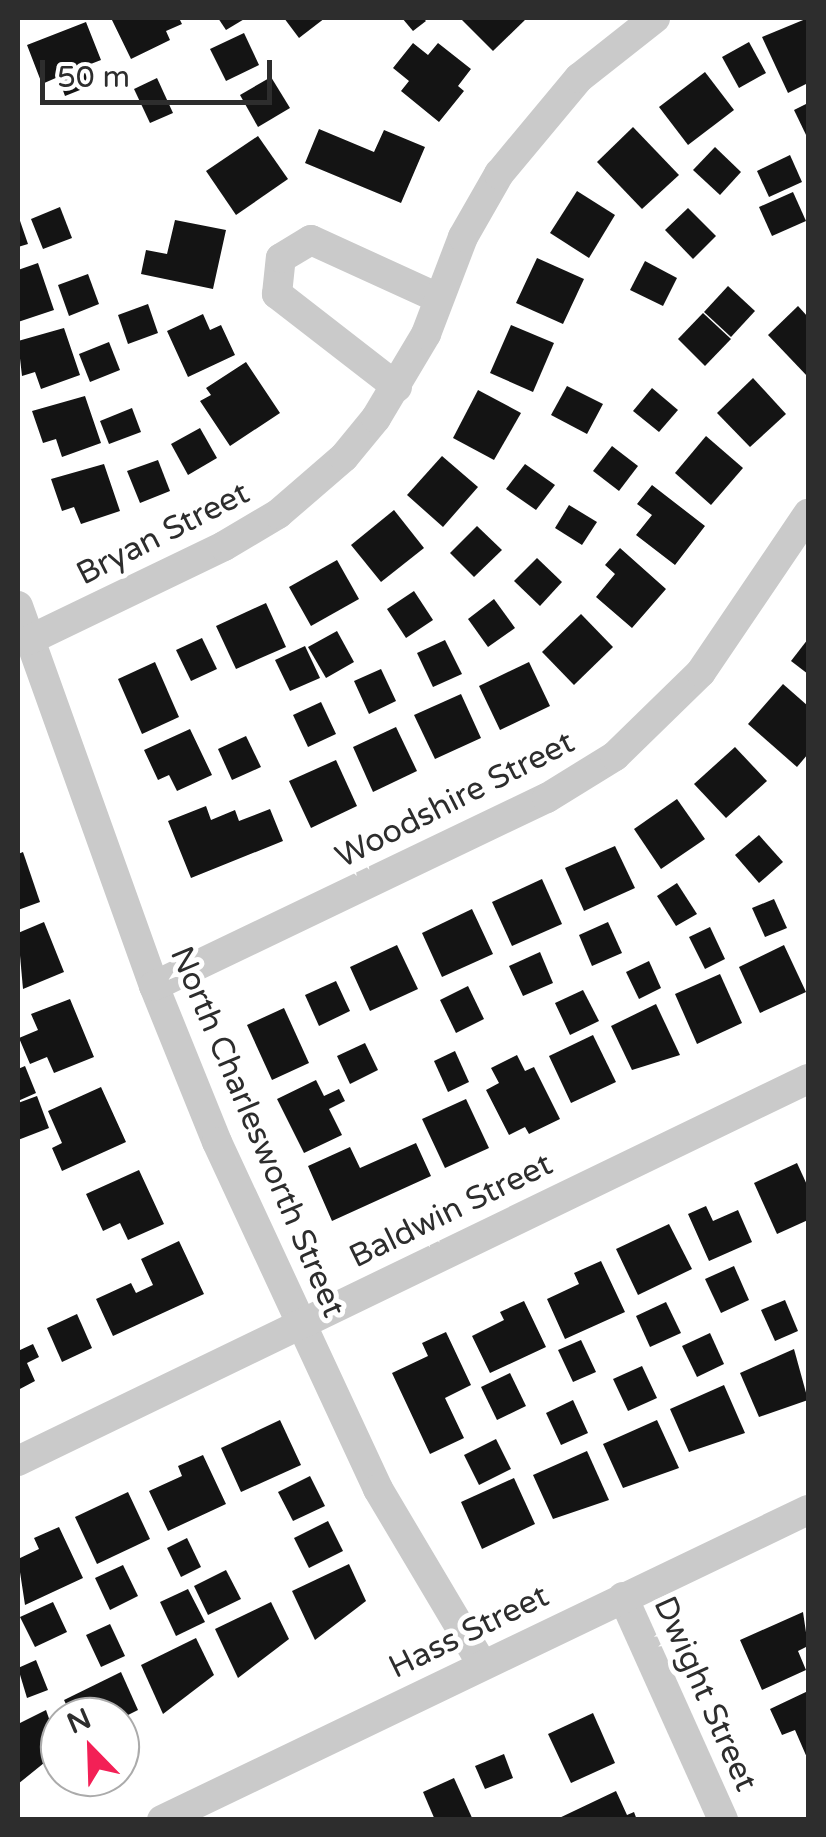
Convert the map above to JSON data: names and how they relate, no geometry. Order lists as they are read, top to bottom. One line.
{"streets":{"street":["Bryan Street","Woodshire Street","North Charlesworth Street","Baldwin Street","Hass Street","Dwight Street"]},"crossings":[["Bryan Street","North Charlesworth Street"],["Woodshire Street","North Charlesworth Street"],["North Charlesworth Street","Baldwin Street"],["North Charlesworth Street","Hass Street"],["Hass Street","Dwight Street"]],"scale_bar":"50 m","north":"top left"}
